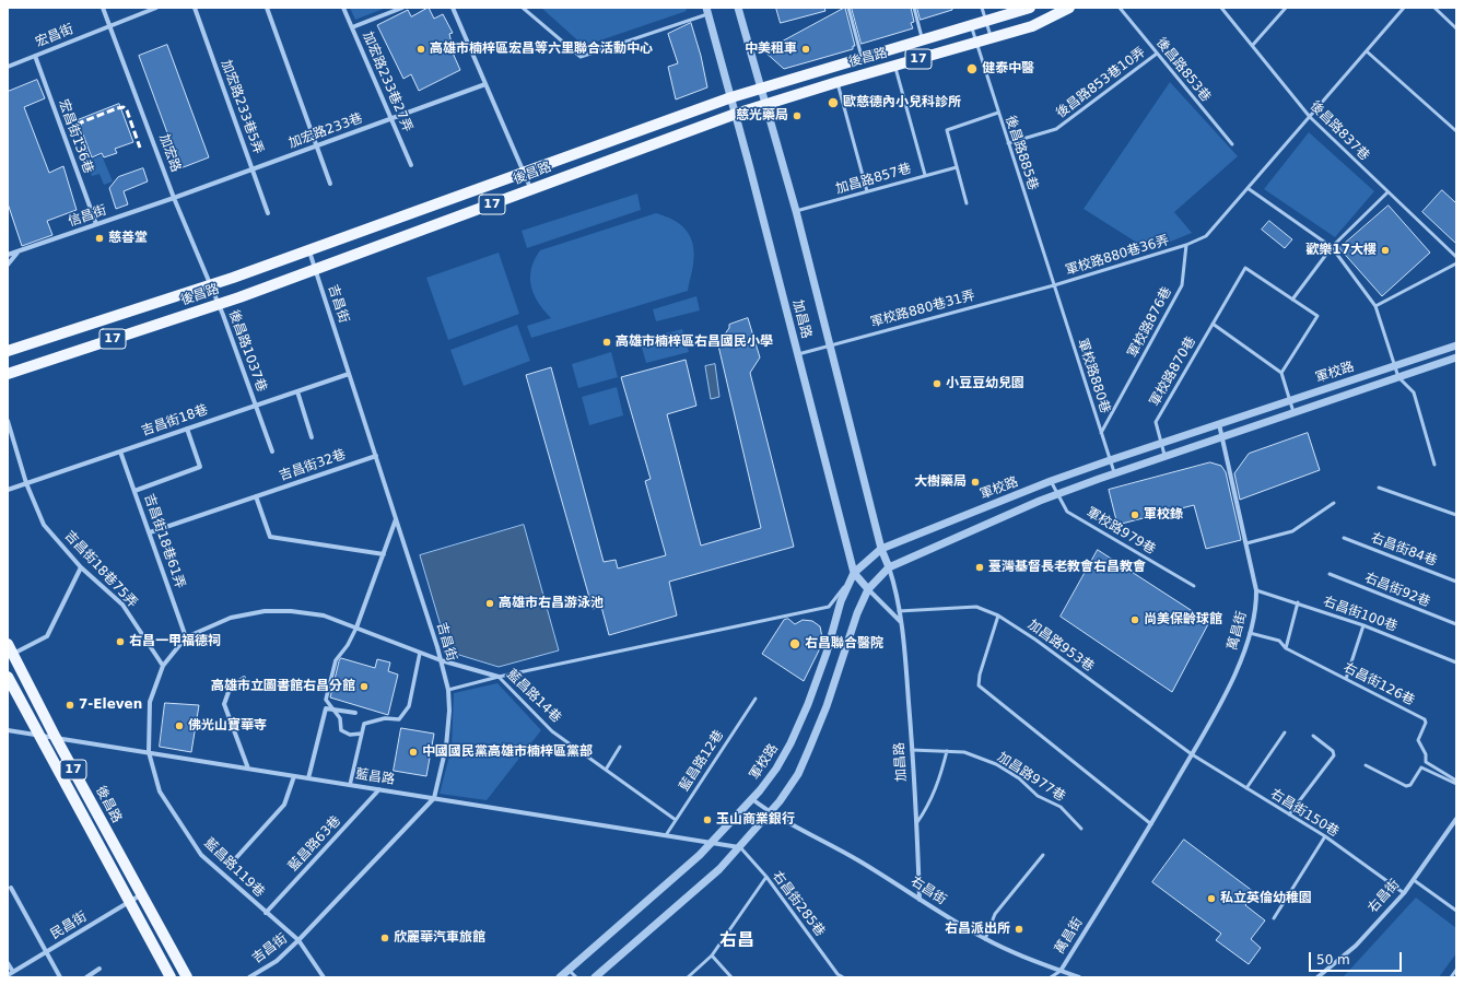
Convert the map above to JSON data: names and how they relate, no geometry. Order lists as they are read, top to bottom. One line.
{"streets":{"main road":["後昌路","17"],"street":["宏昌街","加宏路233巷27弄","加宏路233巷5弄","加宏路233巷","宏昌街136巷","加宏路","信昌街","吉昌街","加昌路","後昌路1037巷","軍校路","吉昌街18巷","吉昌街32巷","吉昌街18巷61弄","吉昌街18巷75弄","萬昌街","藍昌路14巷","藍昌路","藍昌路63巷","藍昌路119巷","右昌街","民昌街"],"lane":["後昌路853巷","後昌路853巷10弄","後昌路837巷","後昌路885巷","加昌路857巷","軍校路880巷36弄","軍校路880巷31弄","軍校路876巷","軍校路870巷","軍校路880巷","軍校路979巷","右昌街84巷","右昌街92巷","右昌街100巷","加昌路953巷","右昌街126巷","藍昌路12巷","加昌路977巷","右昌街150巷","右昌街285巷"]},"crossings":[["宏昌街","宏昌街136巷"],["宏昌街","加宏路"],["後昌路","加宏路"],["後昌路","後昌路885巷"],["後昌路","吉昌街"],["後昌路","加昌路"],["後昌路","後昌路1037巷"],["後昌路","藍昌路"],["後昌路","民昌街"],["17","藍昌路"],["17","民昌街"],["後昌路853巷","後昌路853巷10弄"],["加宏路233巷27弄","加宏路233巷"],["後昌路853巷10弄","後昌路885巷"],["加宏路233巷5弄","加宏路233巷"],["加宏路233巷","加宏路"],["加宏路233巷","信昌街"],["宏昌街136巷","信昌街"],["加宏路","信昌街"],["加宏路","後昌路1037巷"],["後昌路885巷","軍校路880巷36弄"],["後昌路885巷","軍校路880巷31弄"],["後昌路885巷","軍校路880巷"],["加昌路857巷","加昌路"],["軍校路880巷36弄","軍校路880巷31弄"],["軍校路880巷36弄","軍校路876巷"],["軍校路880巷36弄","軍校路880巷"],["吉昌街","吉昌街18巷"],["吉昌街","吉昌街32巷"],["吉昌街","藍昌路14巷"],["吉昌街","藍昌路"],["吉昌街","藍昌路119巷"],["軍校路880巷31弄","加昌路"],["軍校路880巷31弄","軍校路880巷"],["加昌路","軍校路"],["加昌路","加昌路953巷"],["加昌路","加昌路977巷"],["加昌路","右昌街"],["軍校路876巷","軍校路880巷"],["後昌路1037巷","吉昌街18巷"],["軍校路870巷","軍校路"],["軍校路","軍校路880巷"],["軍校路","軍校路979巷"],["軍校路","萬昌街"],["軍校路","藍昌路"],["軍校路","右昌街"],["吉昌街18巷","吉昌街18巷61弄"],["吉昌街18巷","吉昌街18巷75弄"],["吉昌街32巷","吉昌街18巷61弄"],["吉昌街18巷61弄","藍昌路14巷"],["吉昌街18巷75弄","藍昌路14巷"],["吉昌街18巷75弄","藍昌路119巷"],["右昌街100巷","萬昌街"],["萬昌街","加昌路953巷"],["萬昌街","右昌街126巷"],["萬昌街","右昌街150巷"],["萬昌街","右昌街"],["加昌路953巷","右昌街150巷"],["藍昌路14巷","藍昌路12巷"],["藍昌路14巷","藍昌路119巷"],["藍昌路12巷","藍昌路"],["藍昌路","藍昌路63巷"],["藍昌路","藍昌路119巷"],["藍昌路","右昌街285巷"],["右昌街150巷","右昌街"],["藍昌路63巷","藍昌路119巷"]],"districts":["右昌"],"places":["高雄市楠梓區宏昌等六里聯合活動中心","中美租車","健泰中醫","歐慈德內小兒科診所","慈光藥局","慈善堂","歡樂17大樓","高雄市楠梓區右昌國民小學","小豆豆幼兒園","大樹藥局","軍校錄","臺灣基督長老教會右昌教會","高雄市右昌游泳池","尚美保齡球館","右昌一甲福德祠","右昌聯合醫院","高雄市立圖書館右昌分館","7-Eleven","佛光山寶華寺","中國國民黨高雄市楠梓區黨部","玉山商業銀行","私立英倫幼稚園","右昌派出所","欣麗華汽車旅館"],"scale_bar":"50 m"}
